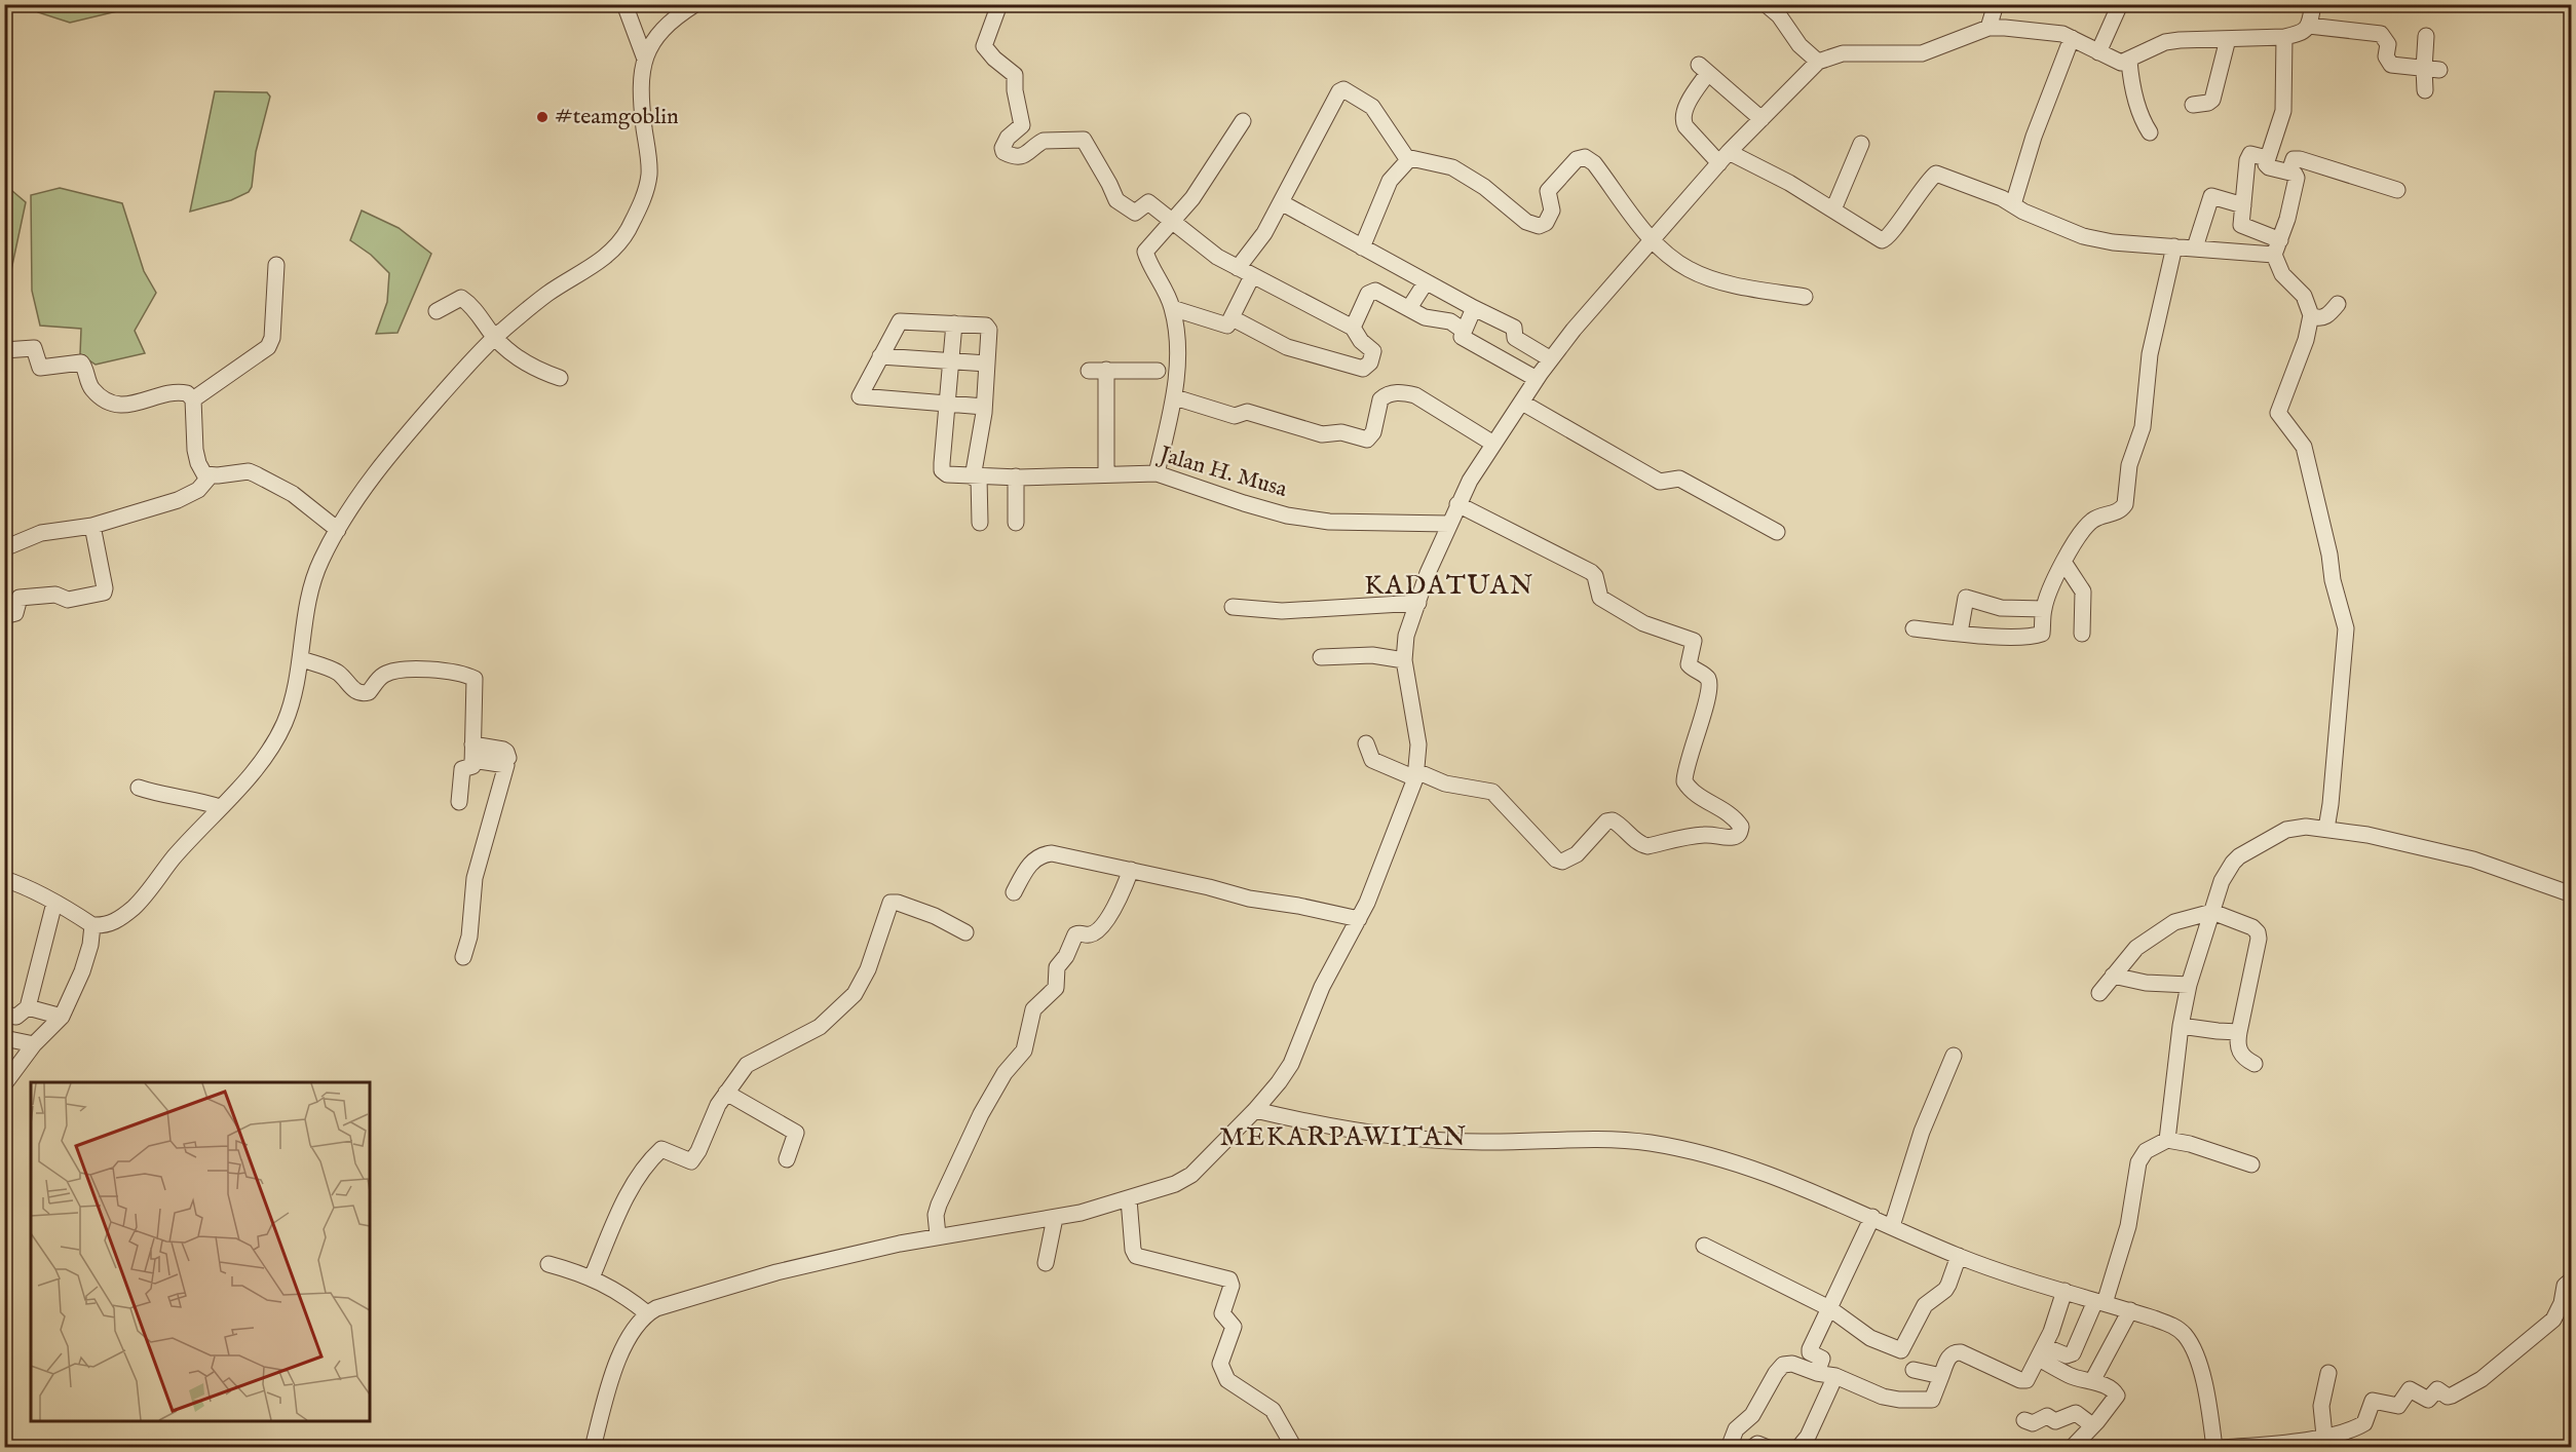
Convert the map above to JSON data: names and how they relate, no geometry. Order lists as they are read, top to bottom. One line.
{"streets":{"street":["Jalan H. Musa"]},"districts":["KADATUAN","MEKARPAWITAN"],"places":["#teamgoblin"]}
